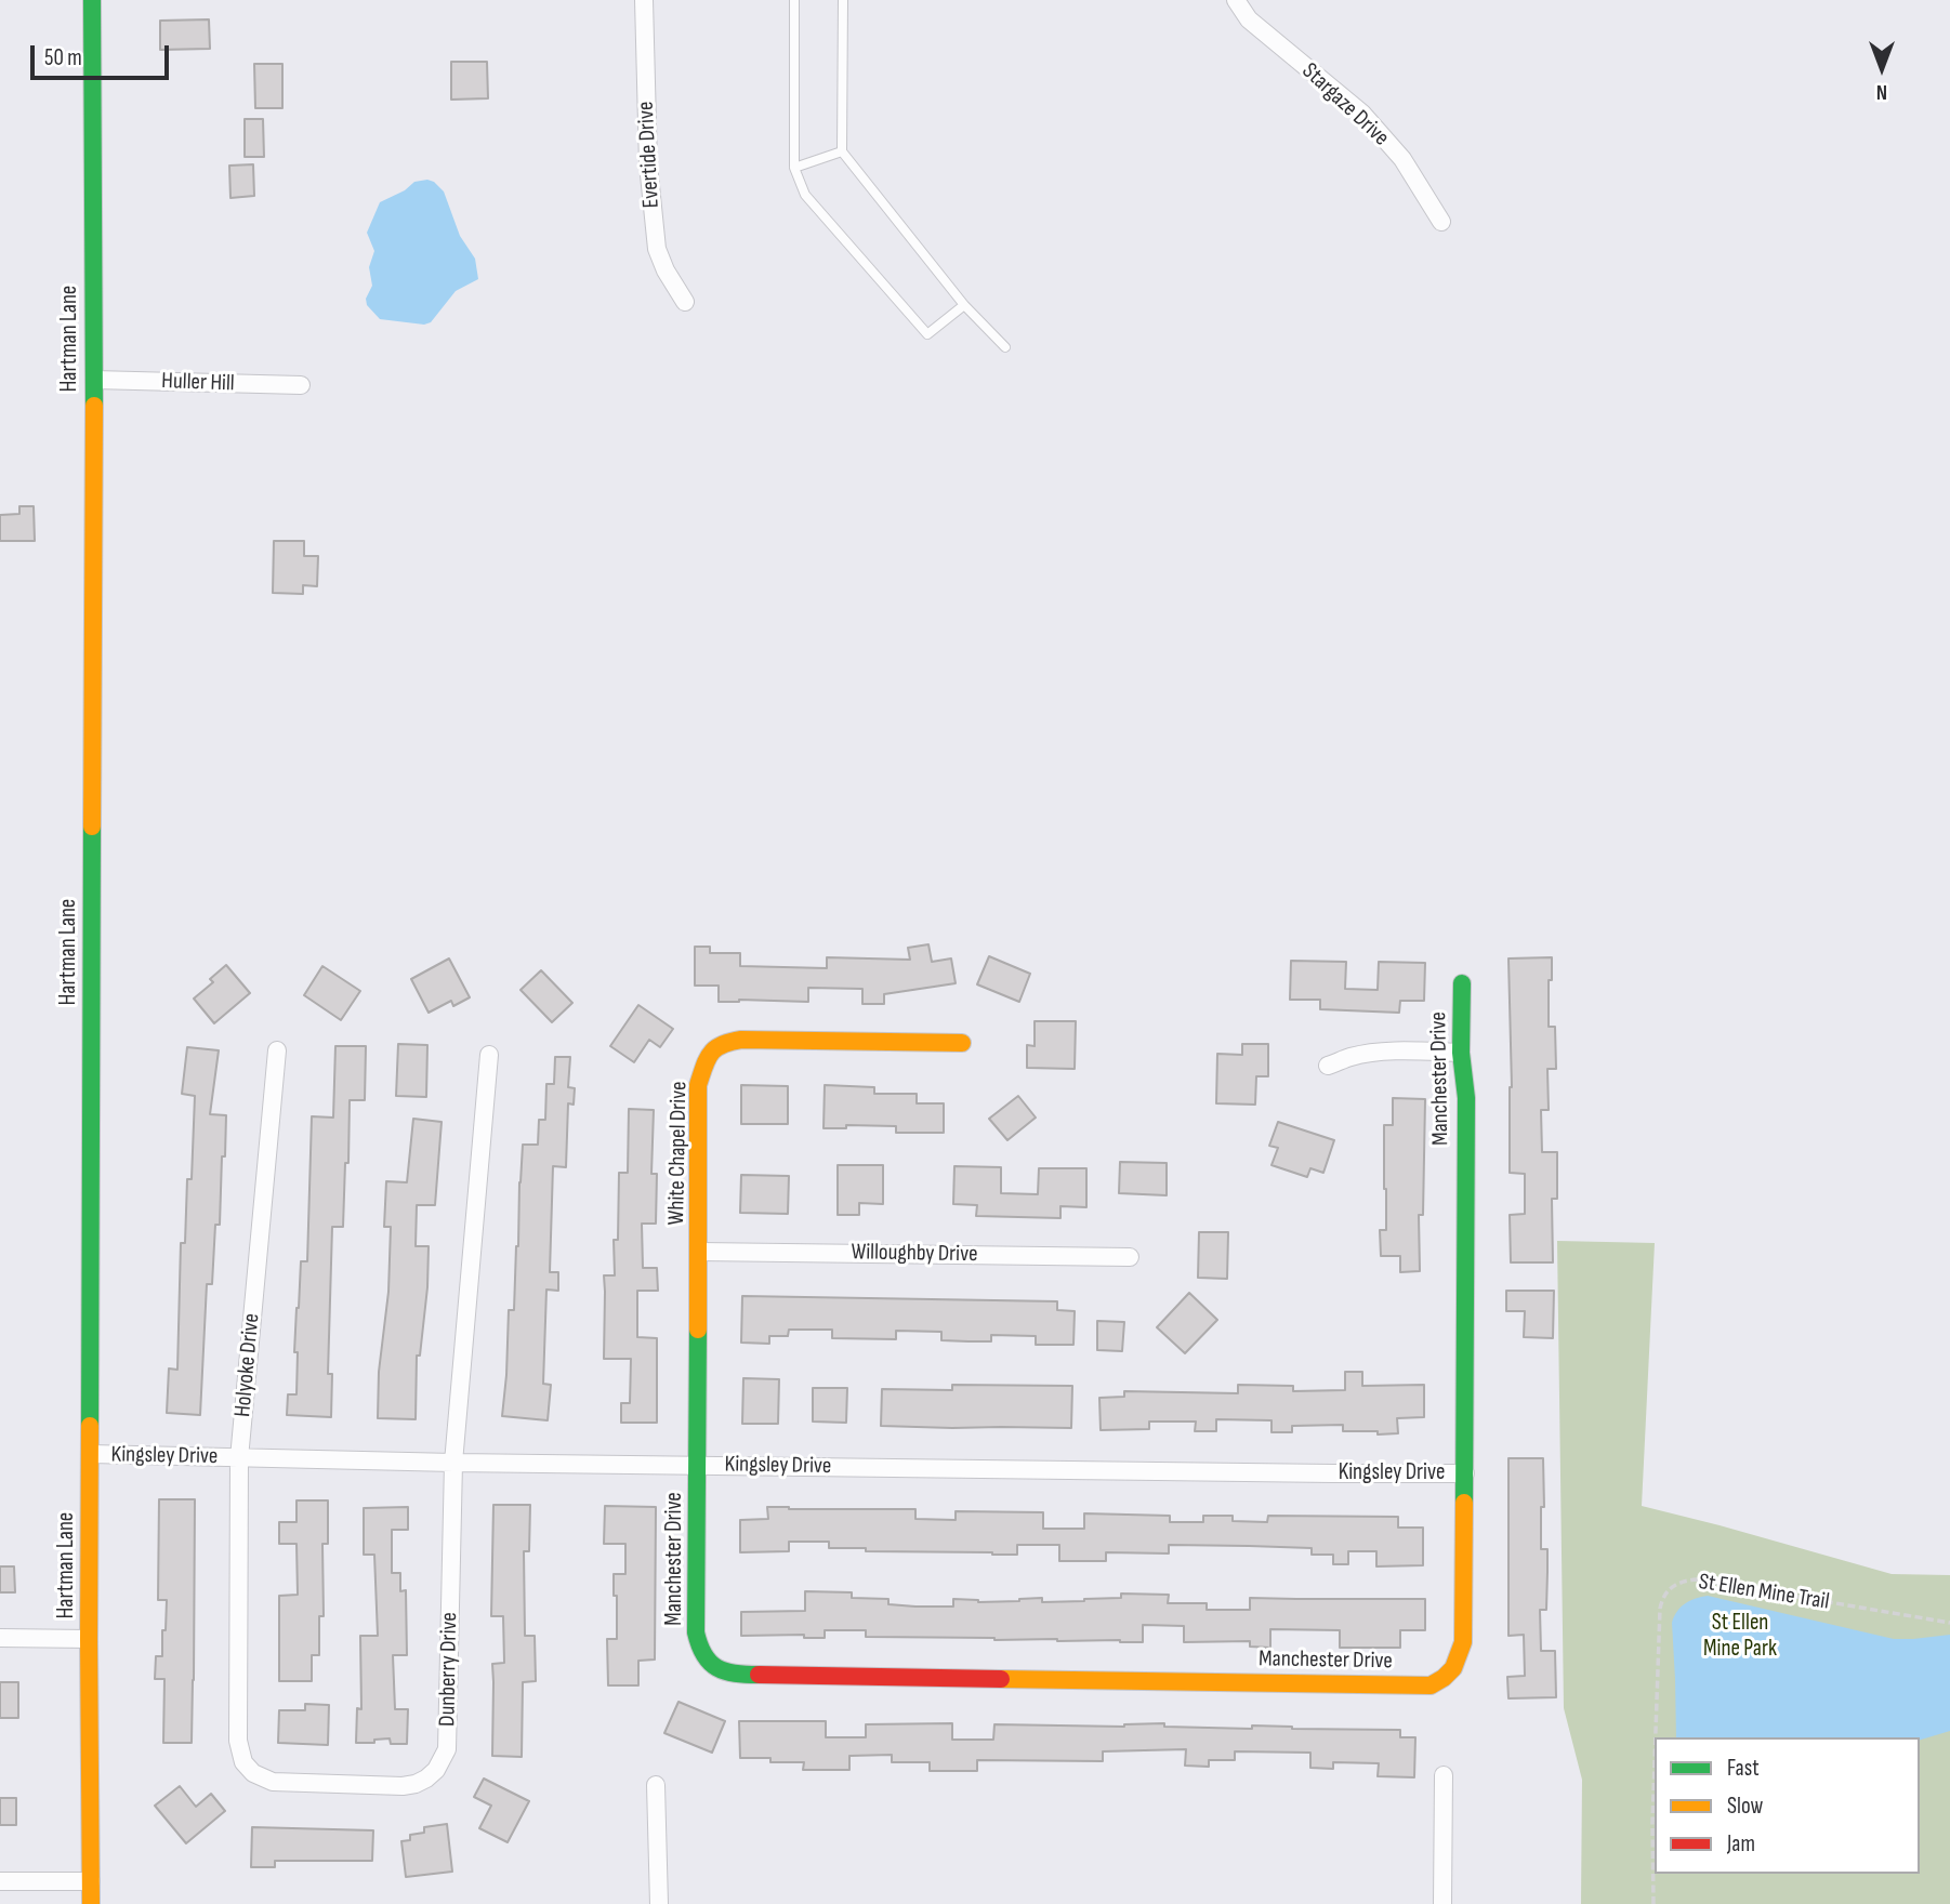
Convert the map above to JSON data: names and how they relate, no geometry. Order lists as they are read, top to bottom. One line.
{"streets":{"street":["Stargaze Drive","Evertide Drive","Hartman Lane","Huller Hill","Manchester Drive","White Chapel Drive","Willoughby Drive","Holyoke Drive","Kingsley Drive","Dunberry Drive"],"path":["St Ellen Mine Trail"]},"crossings":[["Hartman Lane","Huller Hill"],["Hartman Lane","Kingsley Drive"],["Manchester Drive","White Chapel Drive"],["Manchester Drive","Kingsley Drive"],["White Chapel Drive","Willoughby Drive"],["White Chapel Drive","Kingsley Drive"],["Holyoke Drive","Kingsley Drive"],["Holyoke Drive","Dunberry Drive"],["Kingsley Drive","Dunberry Drive"]],"parks":["St Ellen Mine Park"],"legend":["Fast","Slow","Jam"],"scale_bar":"50 m","north":"bottom"}
